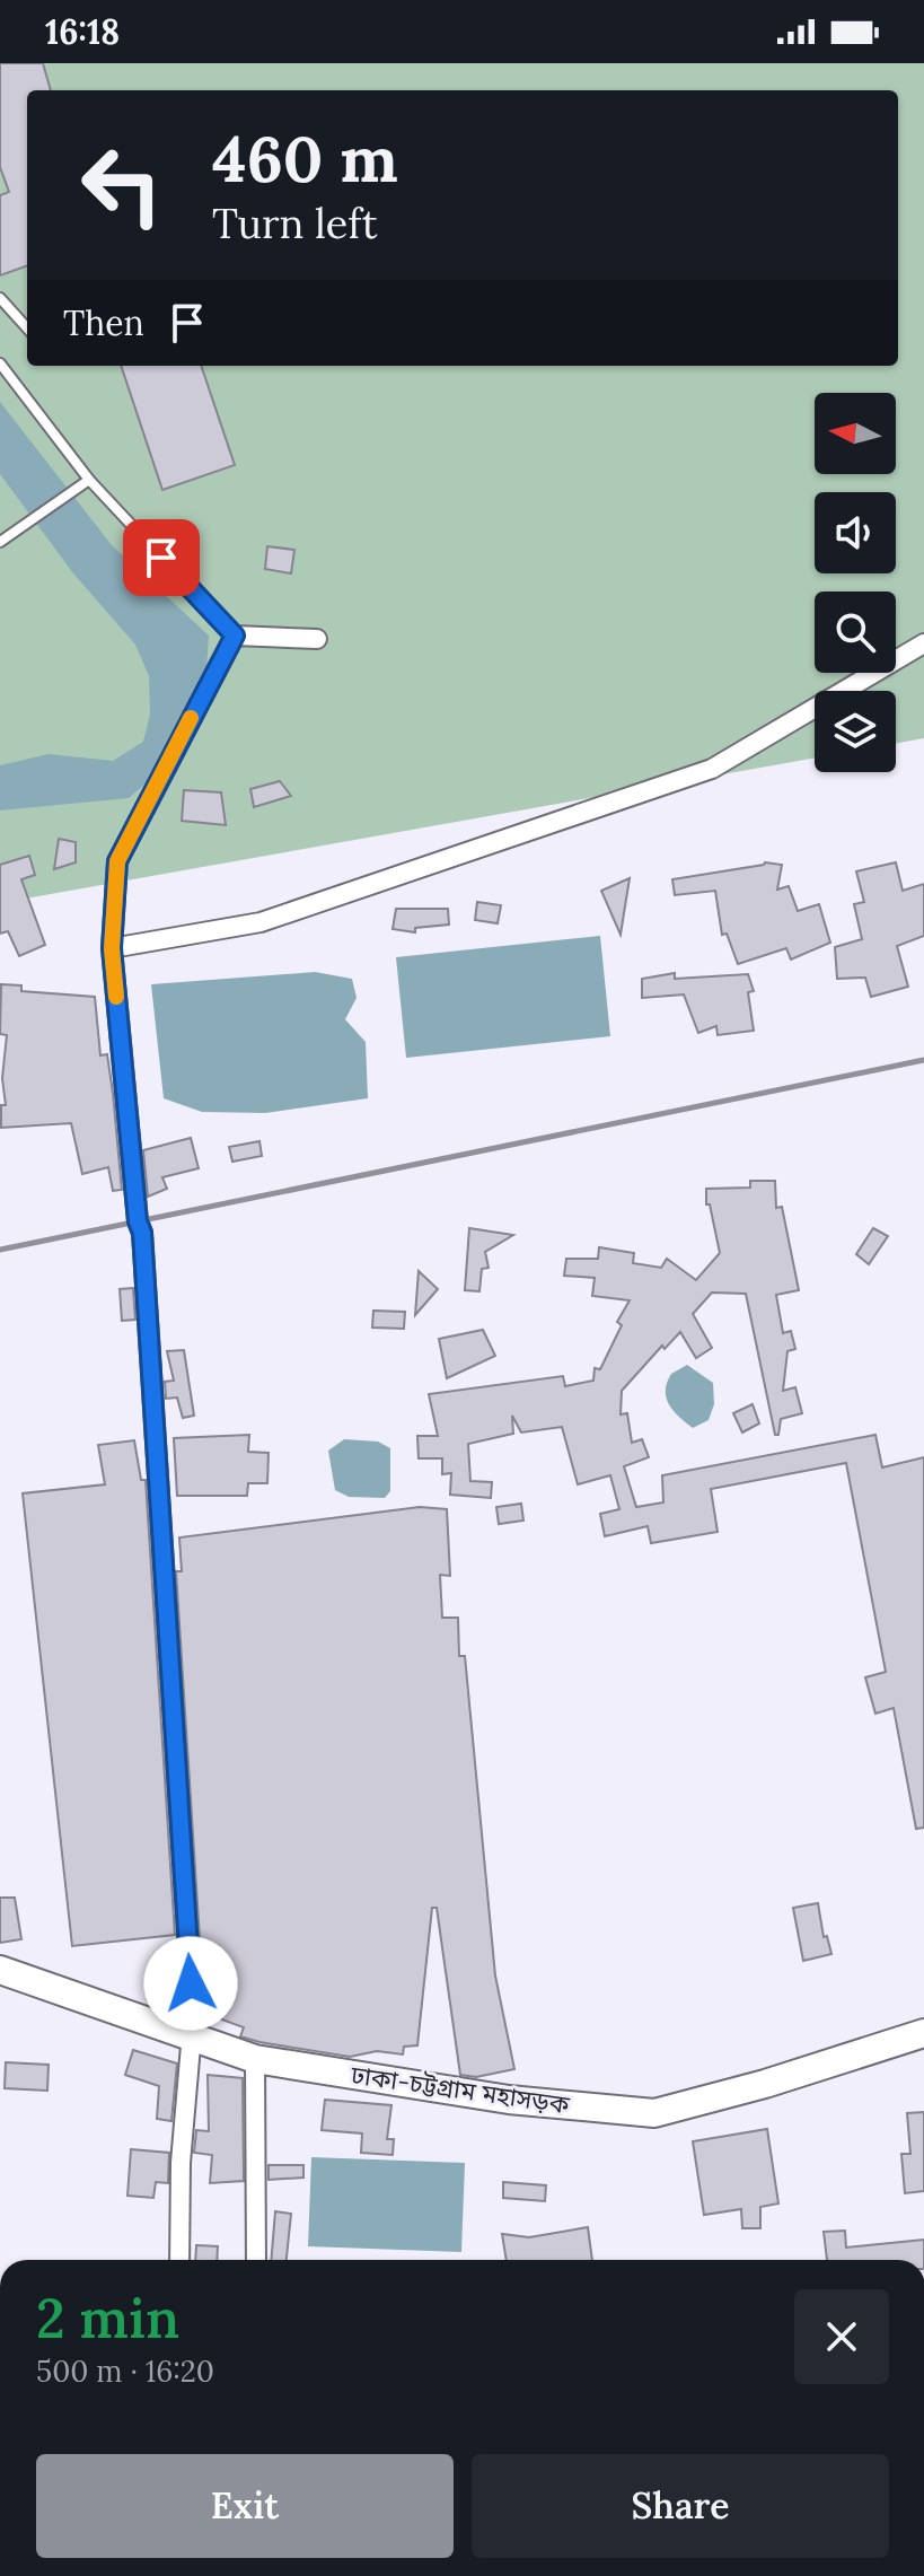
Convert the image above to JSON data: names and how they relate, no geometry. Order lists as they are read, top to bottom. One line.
{"streets":{"street":["ঢাকা-চট্টগ্রাম মহাসড়ক"]},"north":"left","page":{"status":"16:18","turn":["460 m","Turn left"],"then":"Then","heading":["2 min","500 m · 16:20"],"buttons":["Exit","Share"]}}
